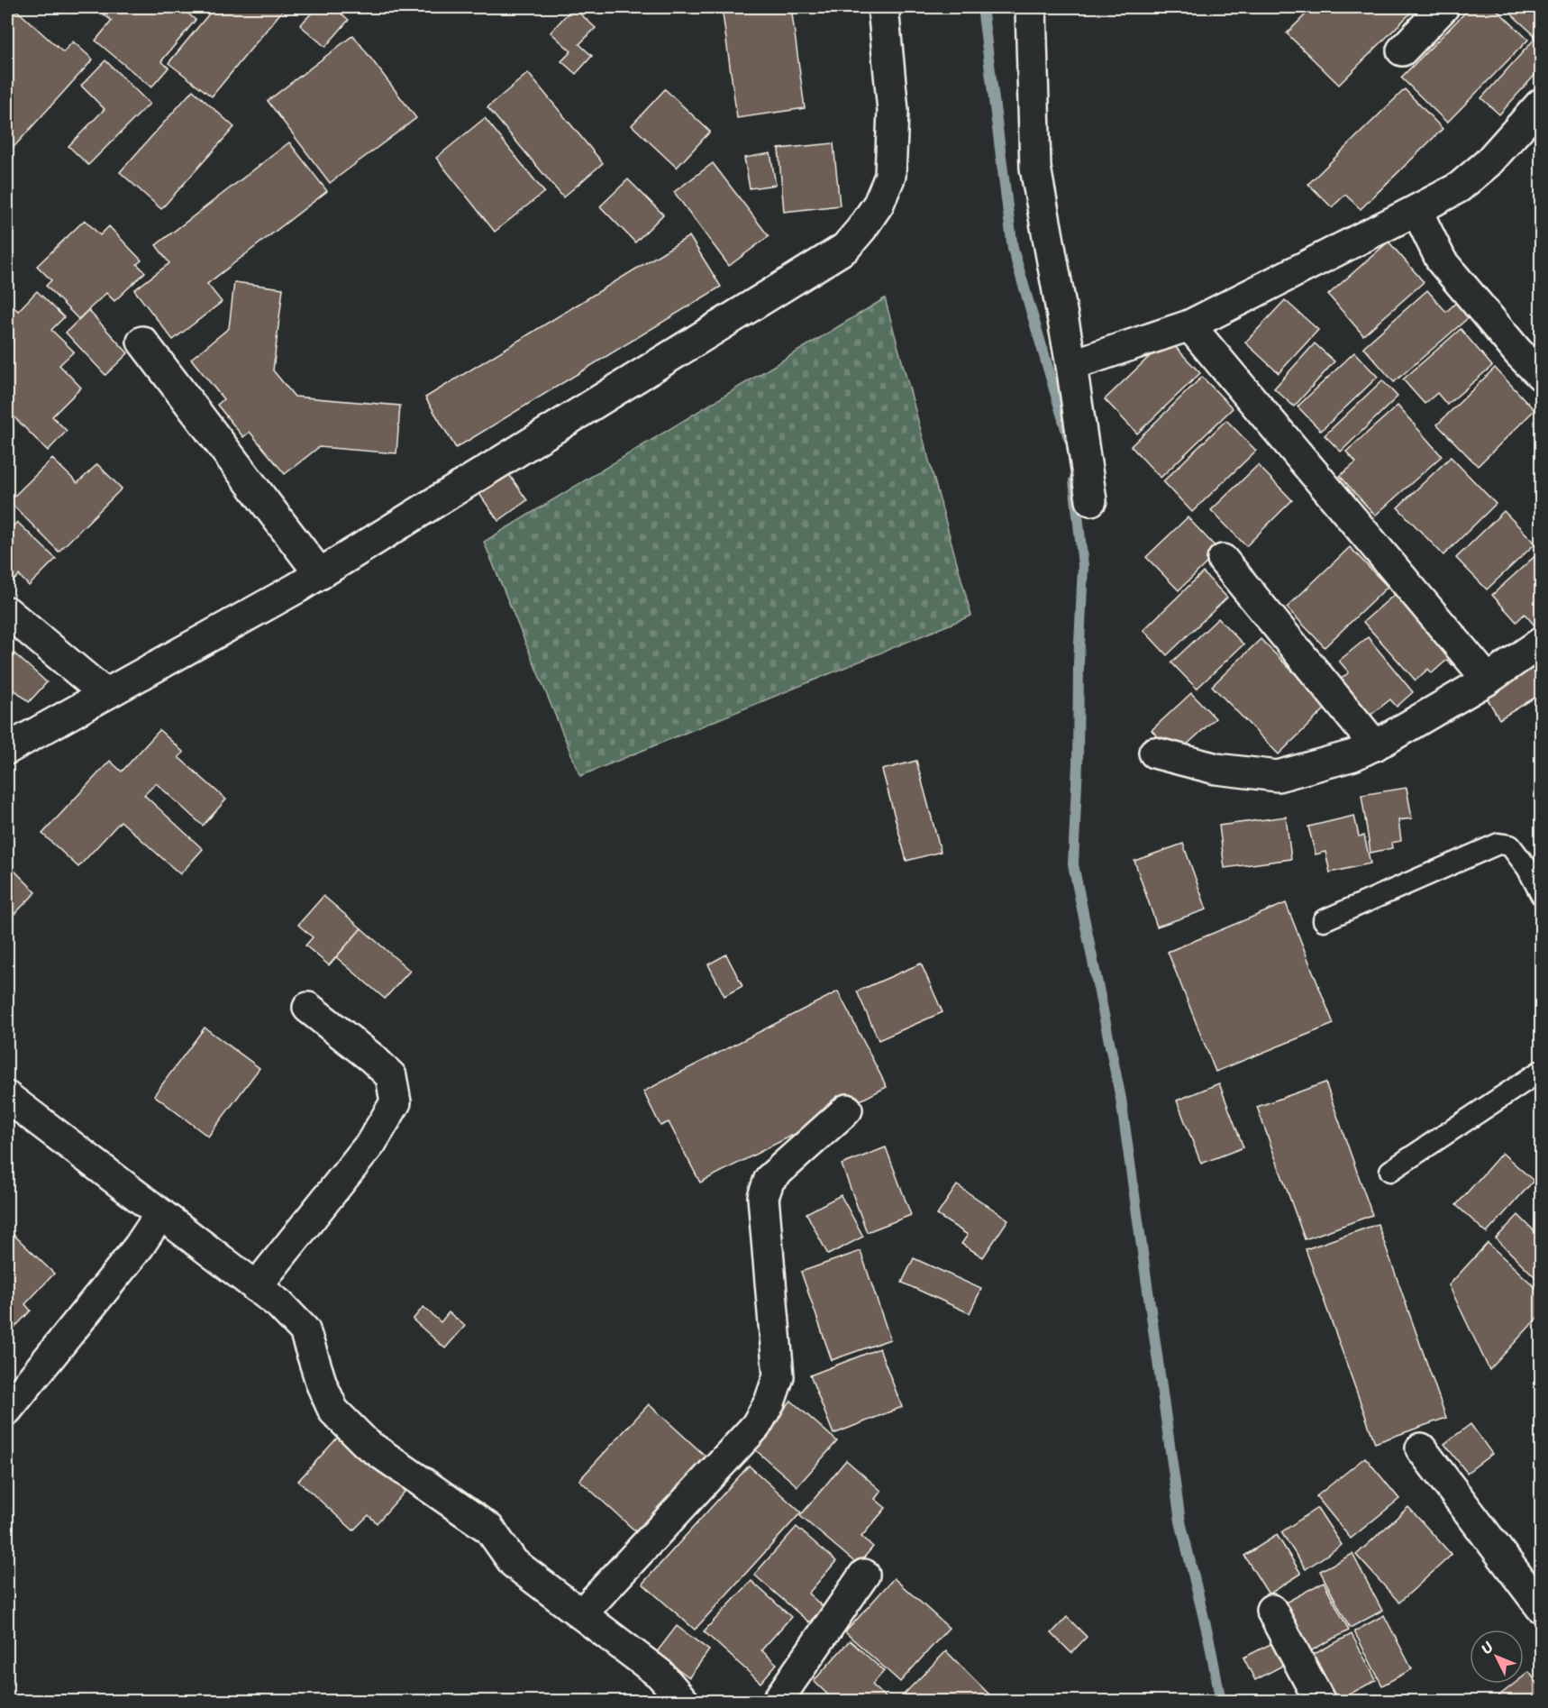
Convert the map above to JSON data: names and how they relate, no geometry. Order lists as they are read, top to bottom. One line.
{"north":"top left"}
